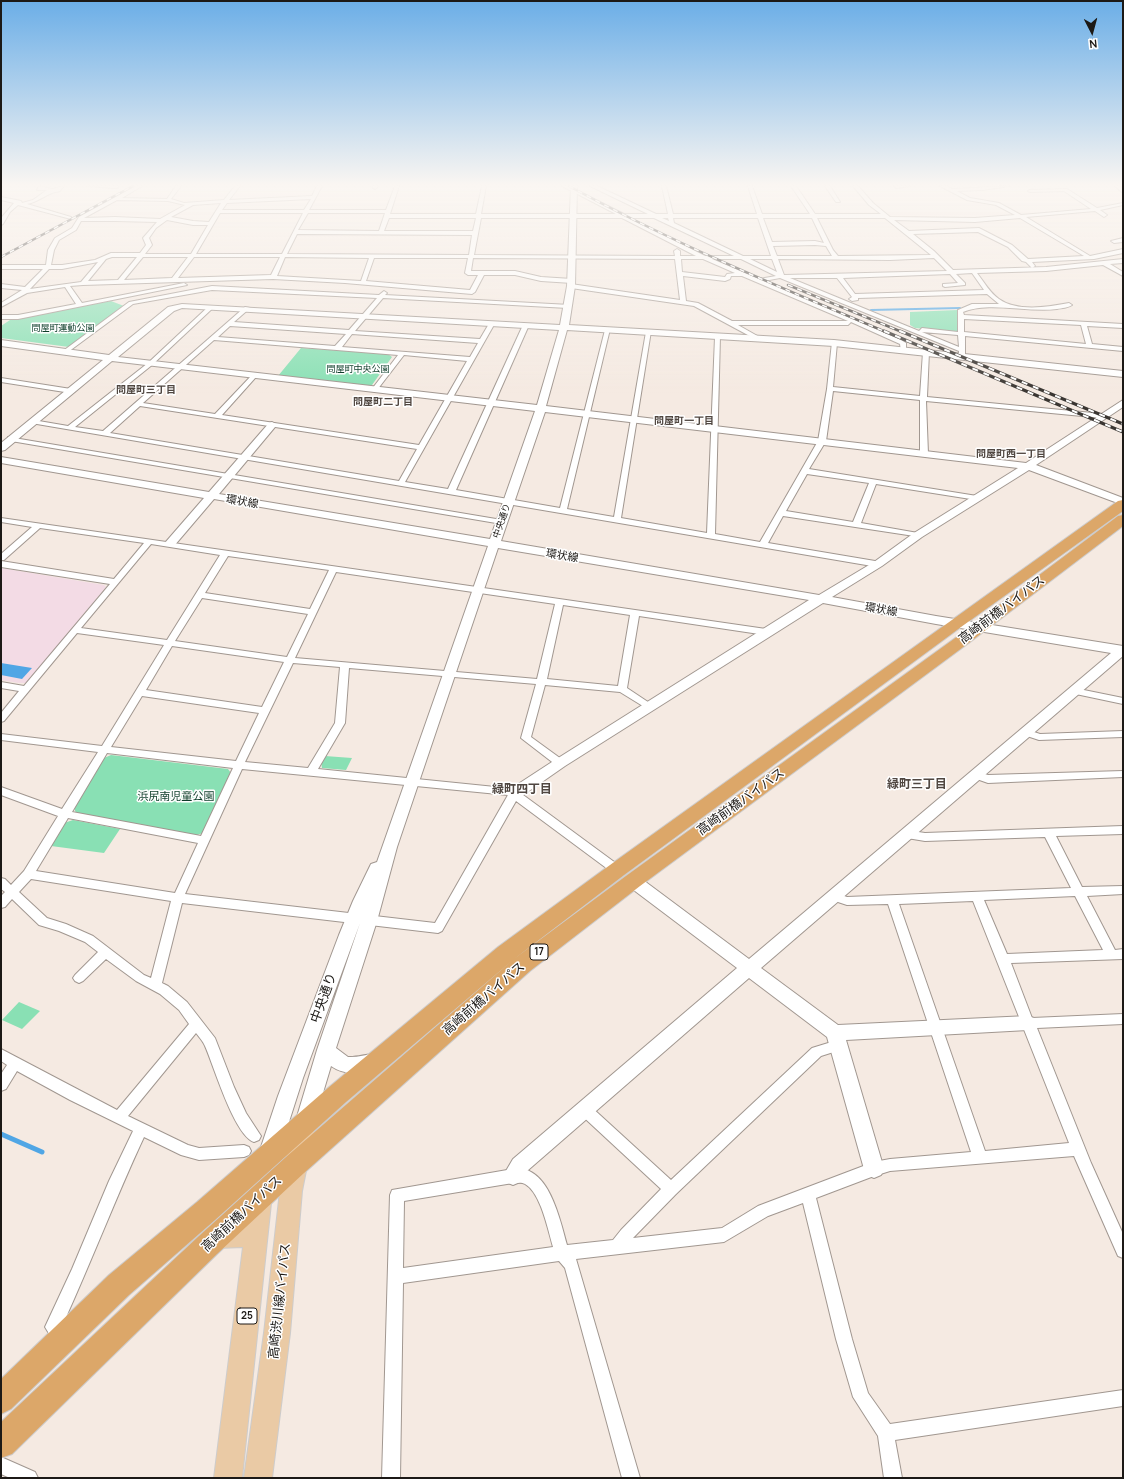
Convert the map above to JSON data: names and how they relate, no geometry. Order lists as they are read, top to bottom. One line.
{"streets":{"highway":["高崎前橋バイパス","17"],"main road":["高崎渋川線バイパス","25"],"street":["環状線","中央通り"]},"crossings":[["環状線","中央通り"],["環状線","高崎前橋バイパス"],["中央通り","高崎前橋バイパス"],["中央通り","高崎渋川線バイパス"],["中央通り","25"],["高崎前橋バイパス","高崎渋川線バイパス"],["高崎前橋バイパス","25"]],"districts":["問屋町三丁目","問屋町二丁目","問屋町一丁目","問屋町西一丁目","緑町三丁目","緑町四丁目"],"parks":["問屋町運動公園","問屋町中央公園","浜尻南児童公園"],"north":"bottom"}
